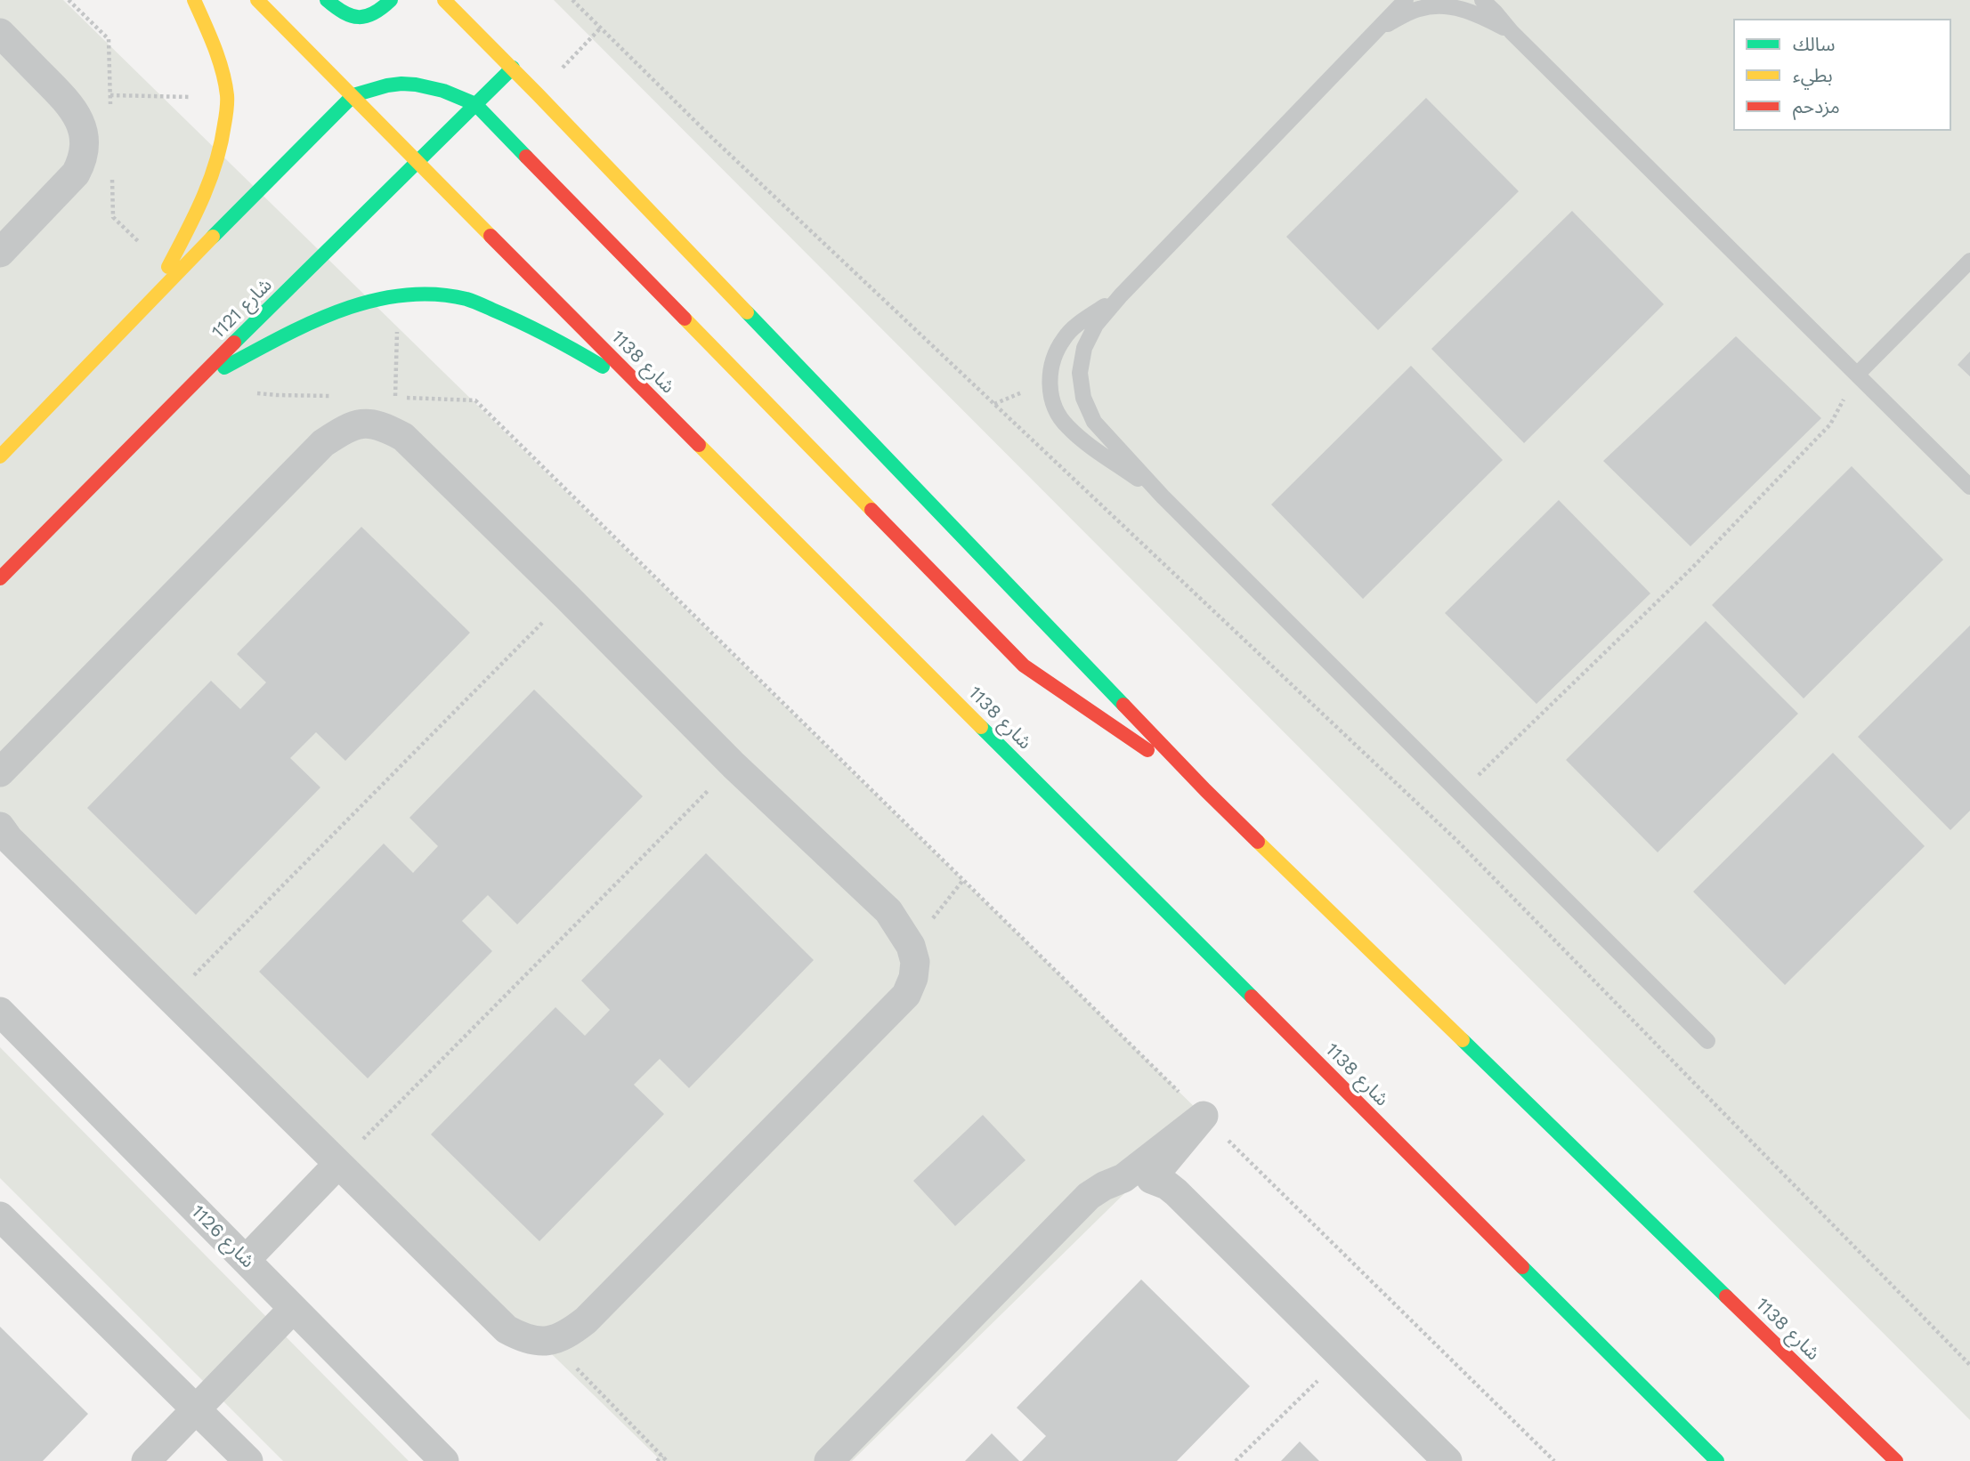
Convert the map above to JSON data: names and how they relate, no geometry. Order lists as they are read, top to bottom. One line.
{"streets":{"street":["شارع 1121","شارع 1138","شارع 1126"]},"crossings":[["شارع 1121","شارع 1138"]],"legend":["سالك","بطيء","مزدحم"]}
